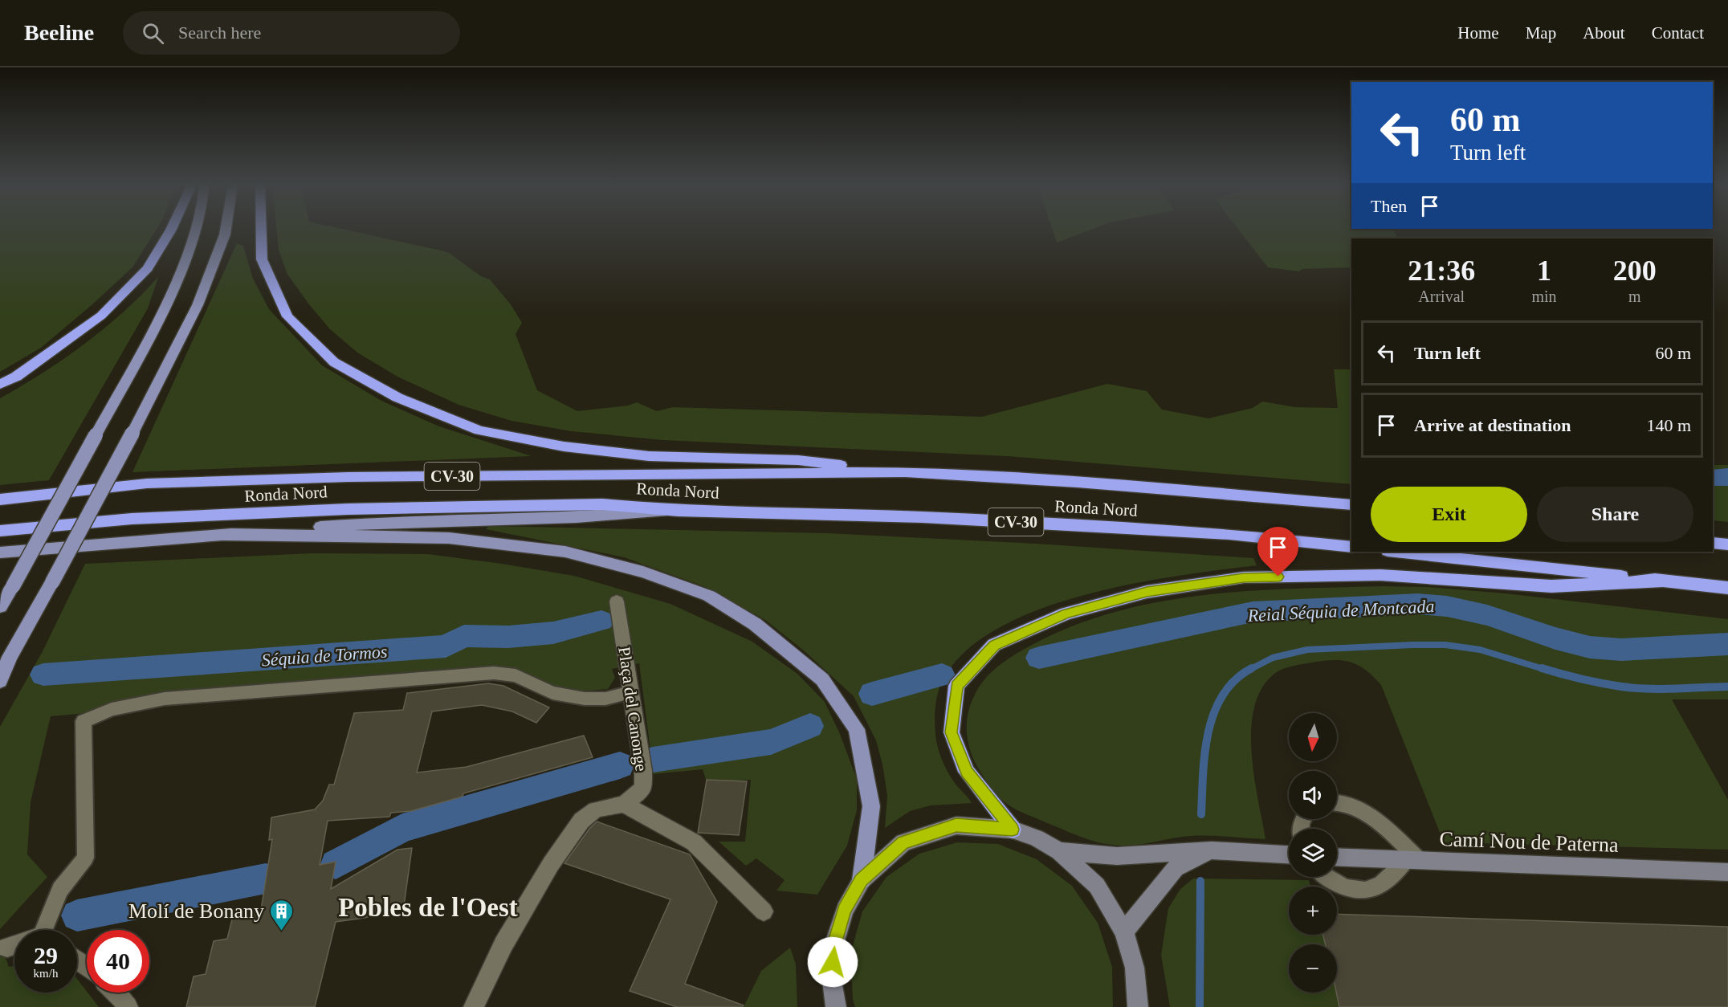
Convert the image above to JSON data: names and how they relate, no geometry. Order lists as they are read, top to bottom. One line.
{"streets":{"highway":["CV-30","Ronda Nord"],"street":["Plaça del Canonge","Camí Nou de Paterna"]},"districts":["Pobles de l'Oest"],"water":["Reial Séquia de Montcada","Séquia de Tormos"],"places":{"building":["Molí de Bonany"]},"north":"bottom","page":{"header":"Beeline","search":"Search here","nav":["Home","Map","About","Contact"],"turn":["60 m","Turn left"],"then":"Then","eta":["21:36","Arrival","1","min","200","m"],"list":[{"name":"Turn left","value":"60 m"},{"name":"Arrive at destination","value":"140 m"}],"buttons":["Exit","Share"],"map_buttons":["+","−"],"speed":"29 km/h","limit":"40"}}
